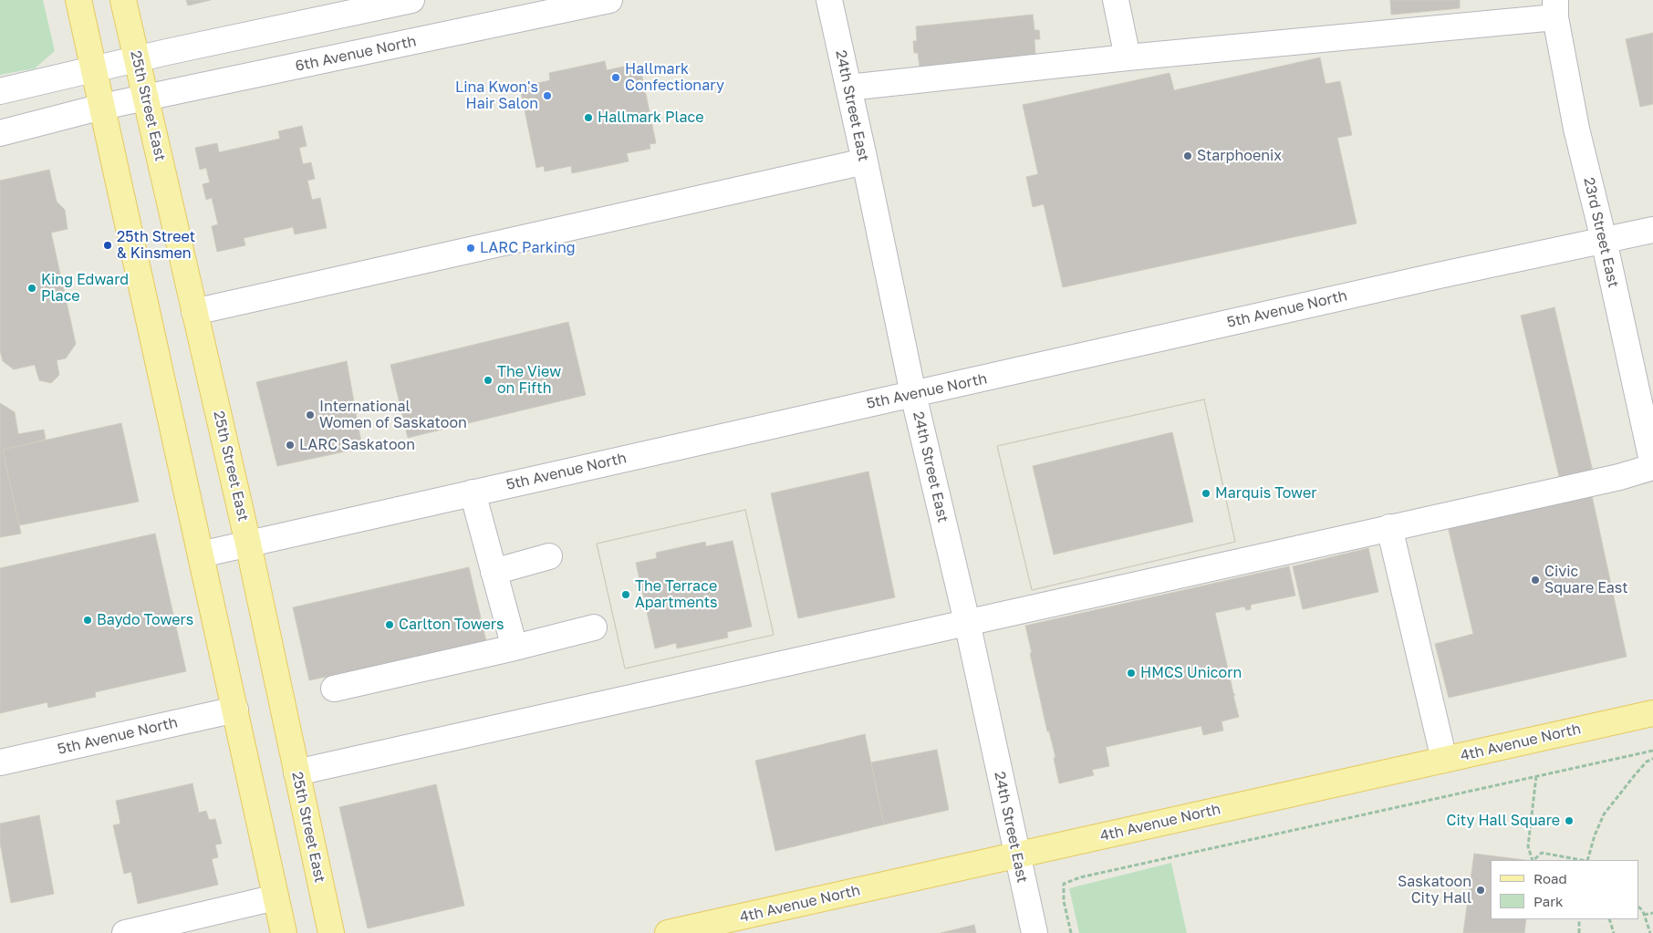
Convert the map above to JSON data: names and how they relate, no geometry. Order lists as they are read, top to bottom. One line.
{"streets":{"main road":["25th Street East","4th Avenue North"],"street":["6th Avenue North","24th Street East","23rd Street East","5th Avenue North"]},"crossings":[["6th Avenue North","25th Street East"],["25th Street East","5th Avenue North"],["24th Street East","5th Avenue North"],["24th Street East","4th Avenue North"],["23rd Street East","5th Avenue North"]],"places":["Hallmark Confectionary","Lina Kwon's Hair Salon","Hallmark Place","Starphoenix","25th Street & Kinsmen","LARC Parking","King Edward Place","The View on Fifth","International Women of Saskatoon","LARC Saskatoon","Marquis Tower","Civic Square East","The Terrace Apartments","Baydo Towers","Carlton Towers","HMCS Unicorn","City Hall Square","Saskatoon City Hall"],"legend":["Road","Park"]}
